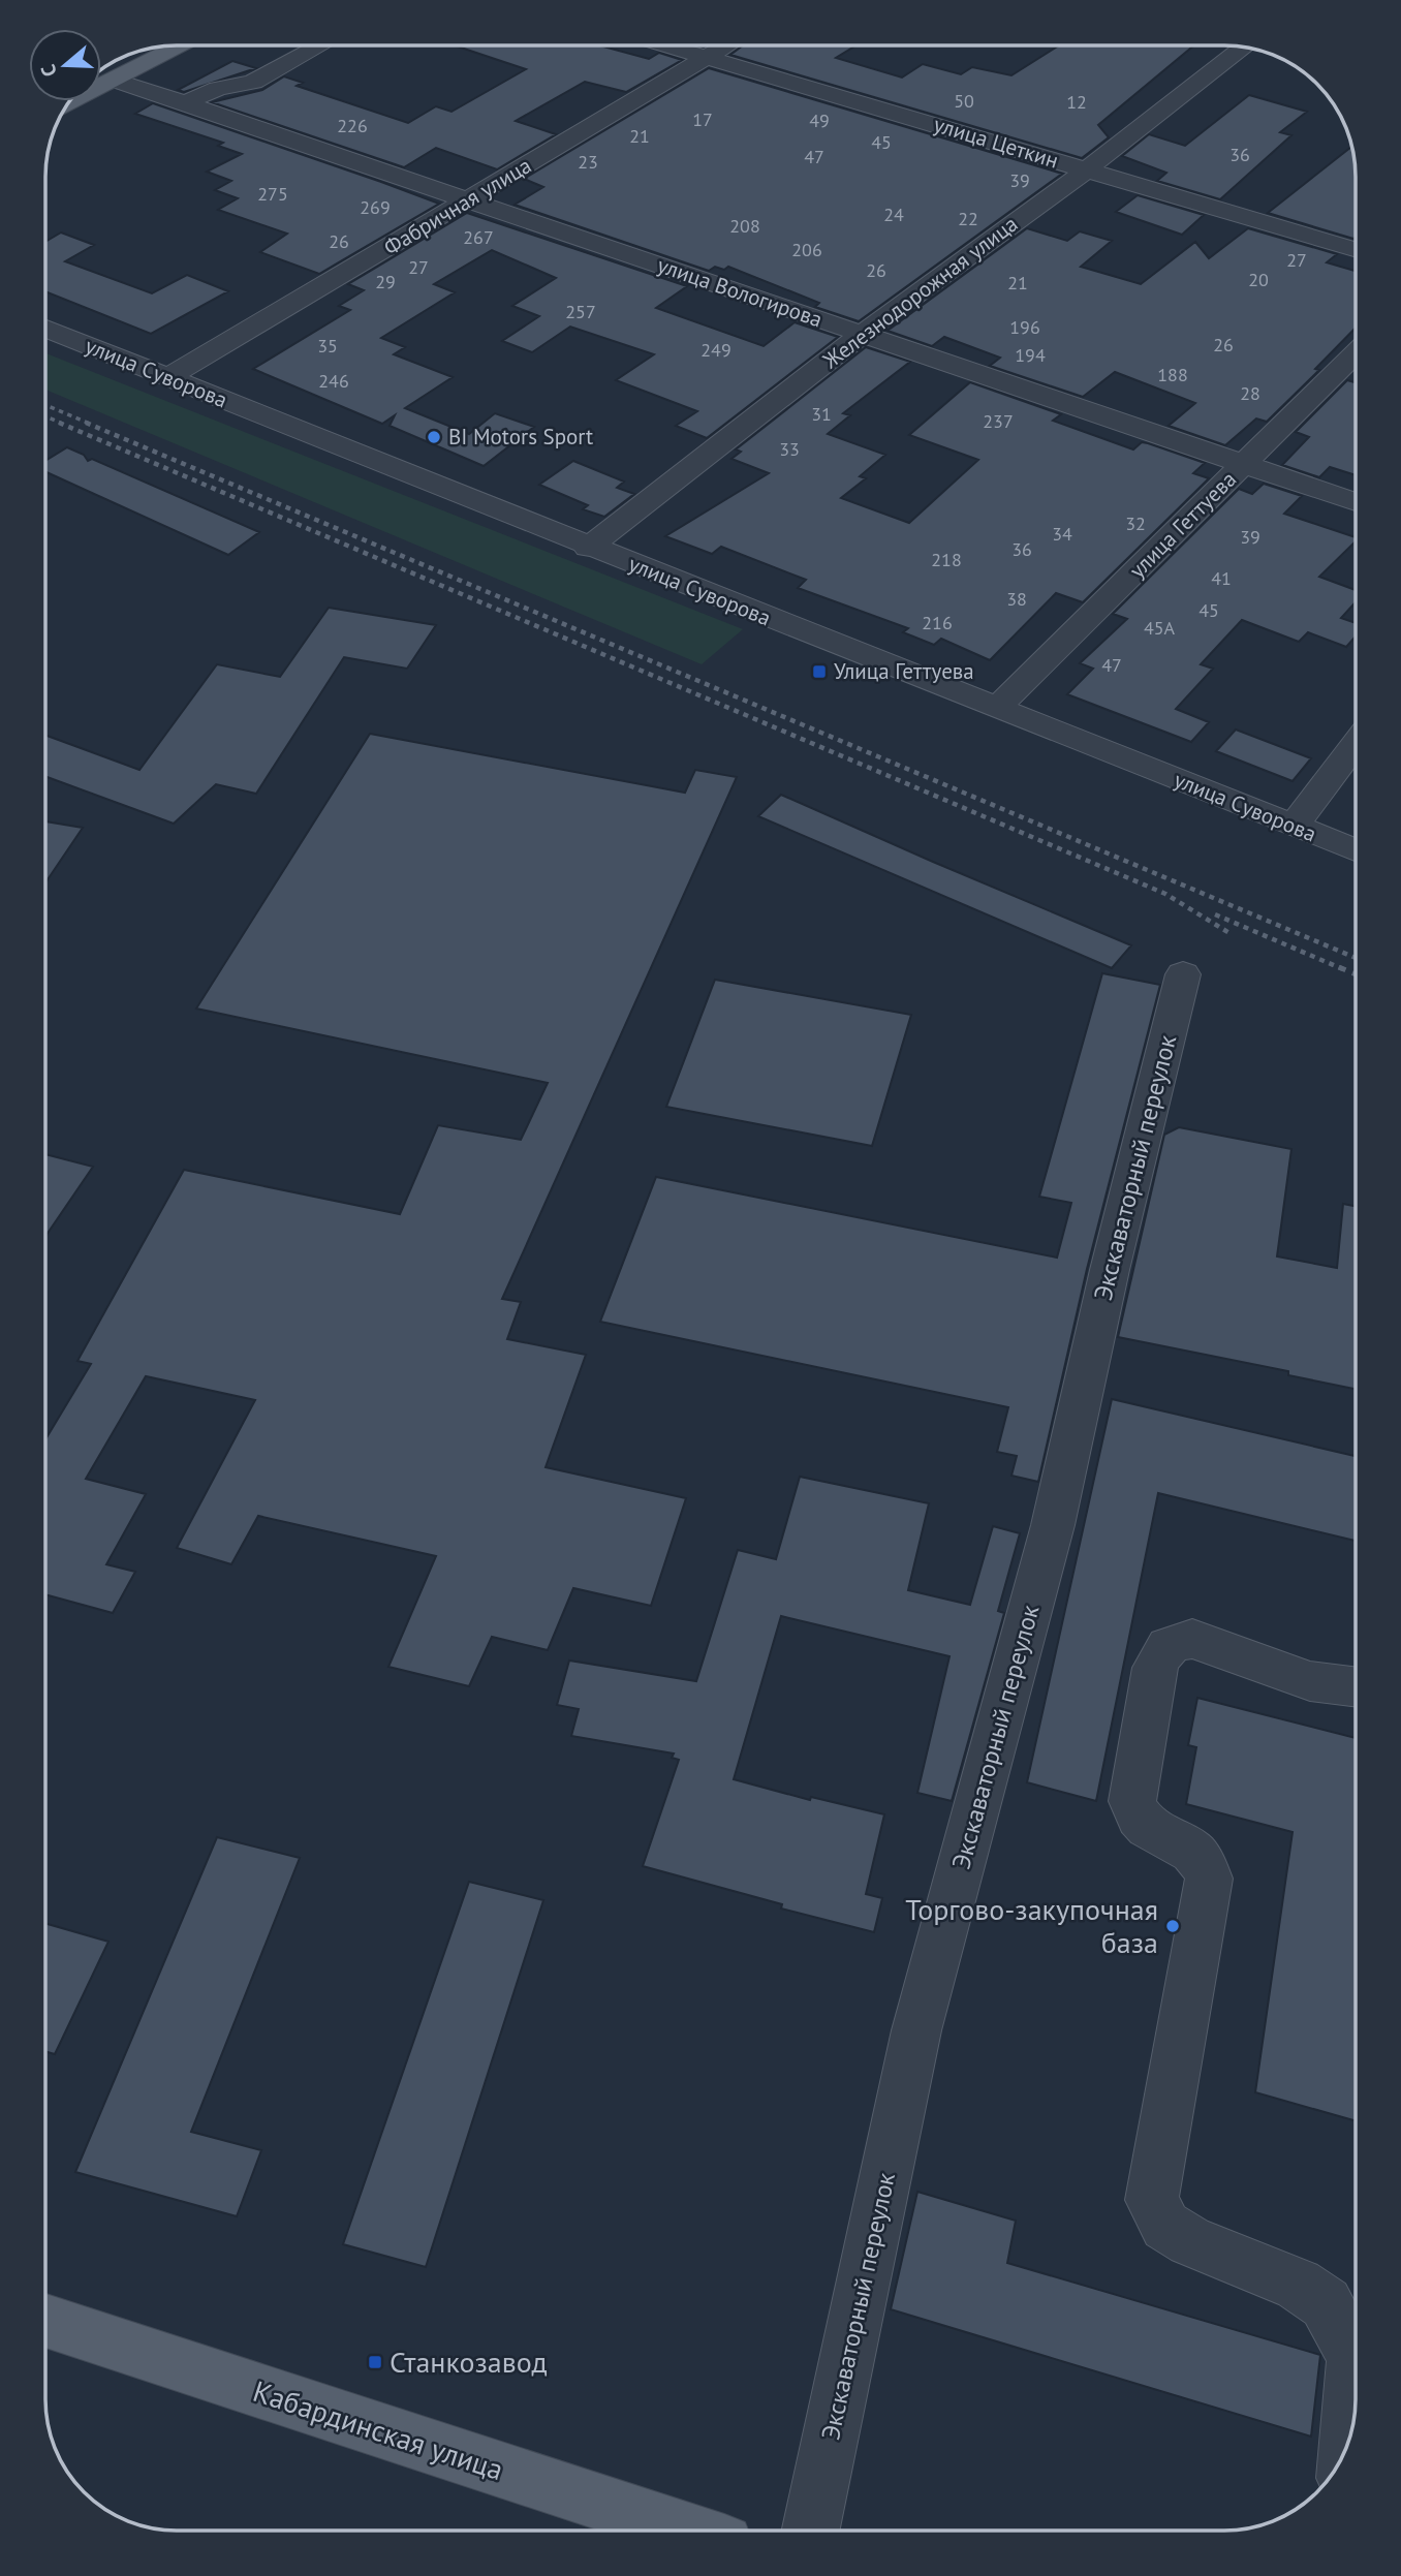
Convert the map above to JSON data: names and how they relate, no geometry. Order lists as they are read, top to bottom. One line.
{"streets":{"main road":["Кабардинская улица"],"street":["улица Цеткин","Фабричная улица","улица Вологирова","Железнодорожная улица","улица Суворова","улица Геттуева","Экскаваторный переулок"]},"crossings":[["улица Цеткин","Фабричная улица"],["улица Цеткин","Железнодорожная улица"],["Фабричная улица","улица Вологирова"],["Фабричная улица","улица Суворова"],["улица Вологирова","Железнодорожная улица"],["улица Вологирова","улица Геттуева"],["Железнодорожная улица","улица Суворова"],["улица Суворова","улица Геттуева"]],"places":{"other":["BI Motors Sport","Торгово-закупочная база"],"transit":["Улица Геттуева","Станкозавод"]},"house_numbers":["50","12","17","49","226","21","45","36","47","23","39","275","269","24","22","208","267","26","206","27","27","26","20","29","21","257","196","26","35","249","194","188","246","28","31","237","33","32","34","39","36","218","41","38","45","216","45А","47"],"north":"left"}
